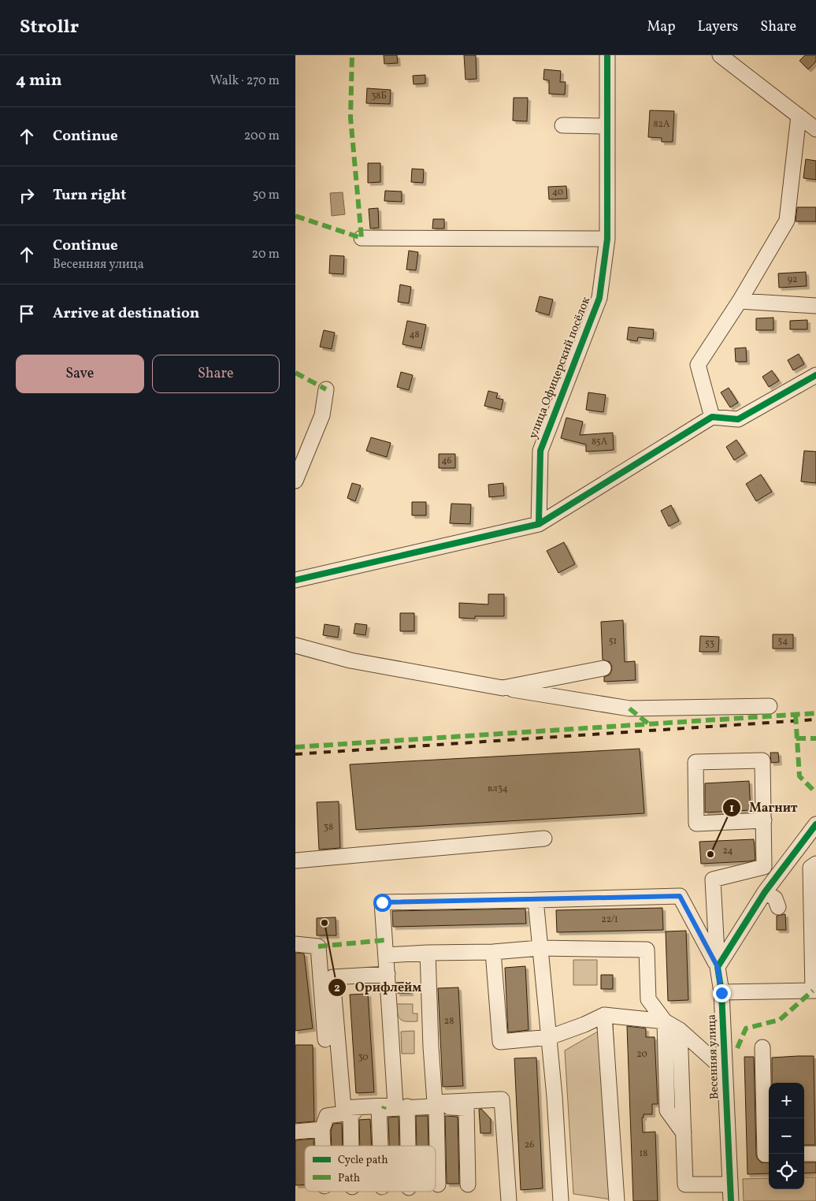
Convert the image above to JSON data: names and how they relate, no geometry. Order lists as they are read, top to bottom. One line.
{"streets":{"street":["улица Офицерский посёлок","Весенняя улица"]},"places":["Магнит","Орифлейм"],"house_numbers":["38Б","82А","40","92","48","85А","46","51","54","53","вл34","38","24","22/1","28","20","30","26","18"],"legend":["Cycle path","Path"],"page":{"header":"Strollr","nav":["Map","Layers","Share"],"heading":["4 min","Walk · 270 m"],"list":[["Continue","200 m"],["Turn right","50 m"],["Continue","Весенняя улица","20 m"],"Arrive at destination"],"buttons":["Save","Share"],"map_buttons":["+","−"]}}
